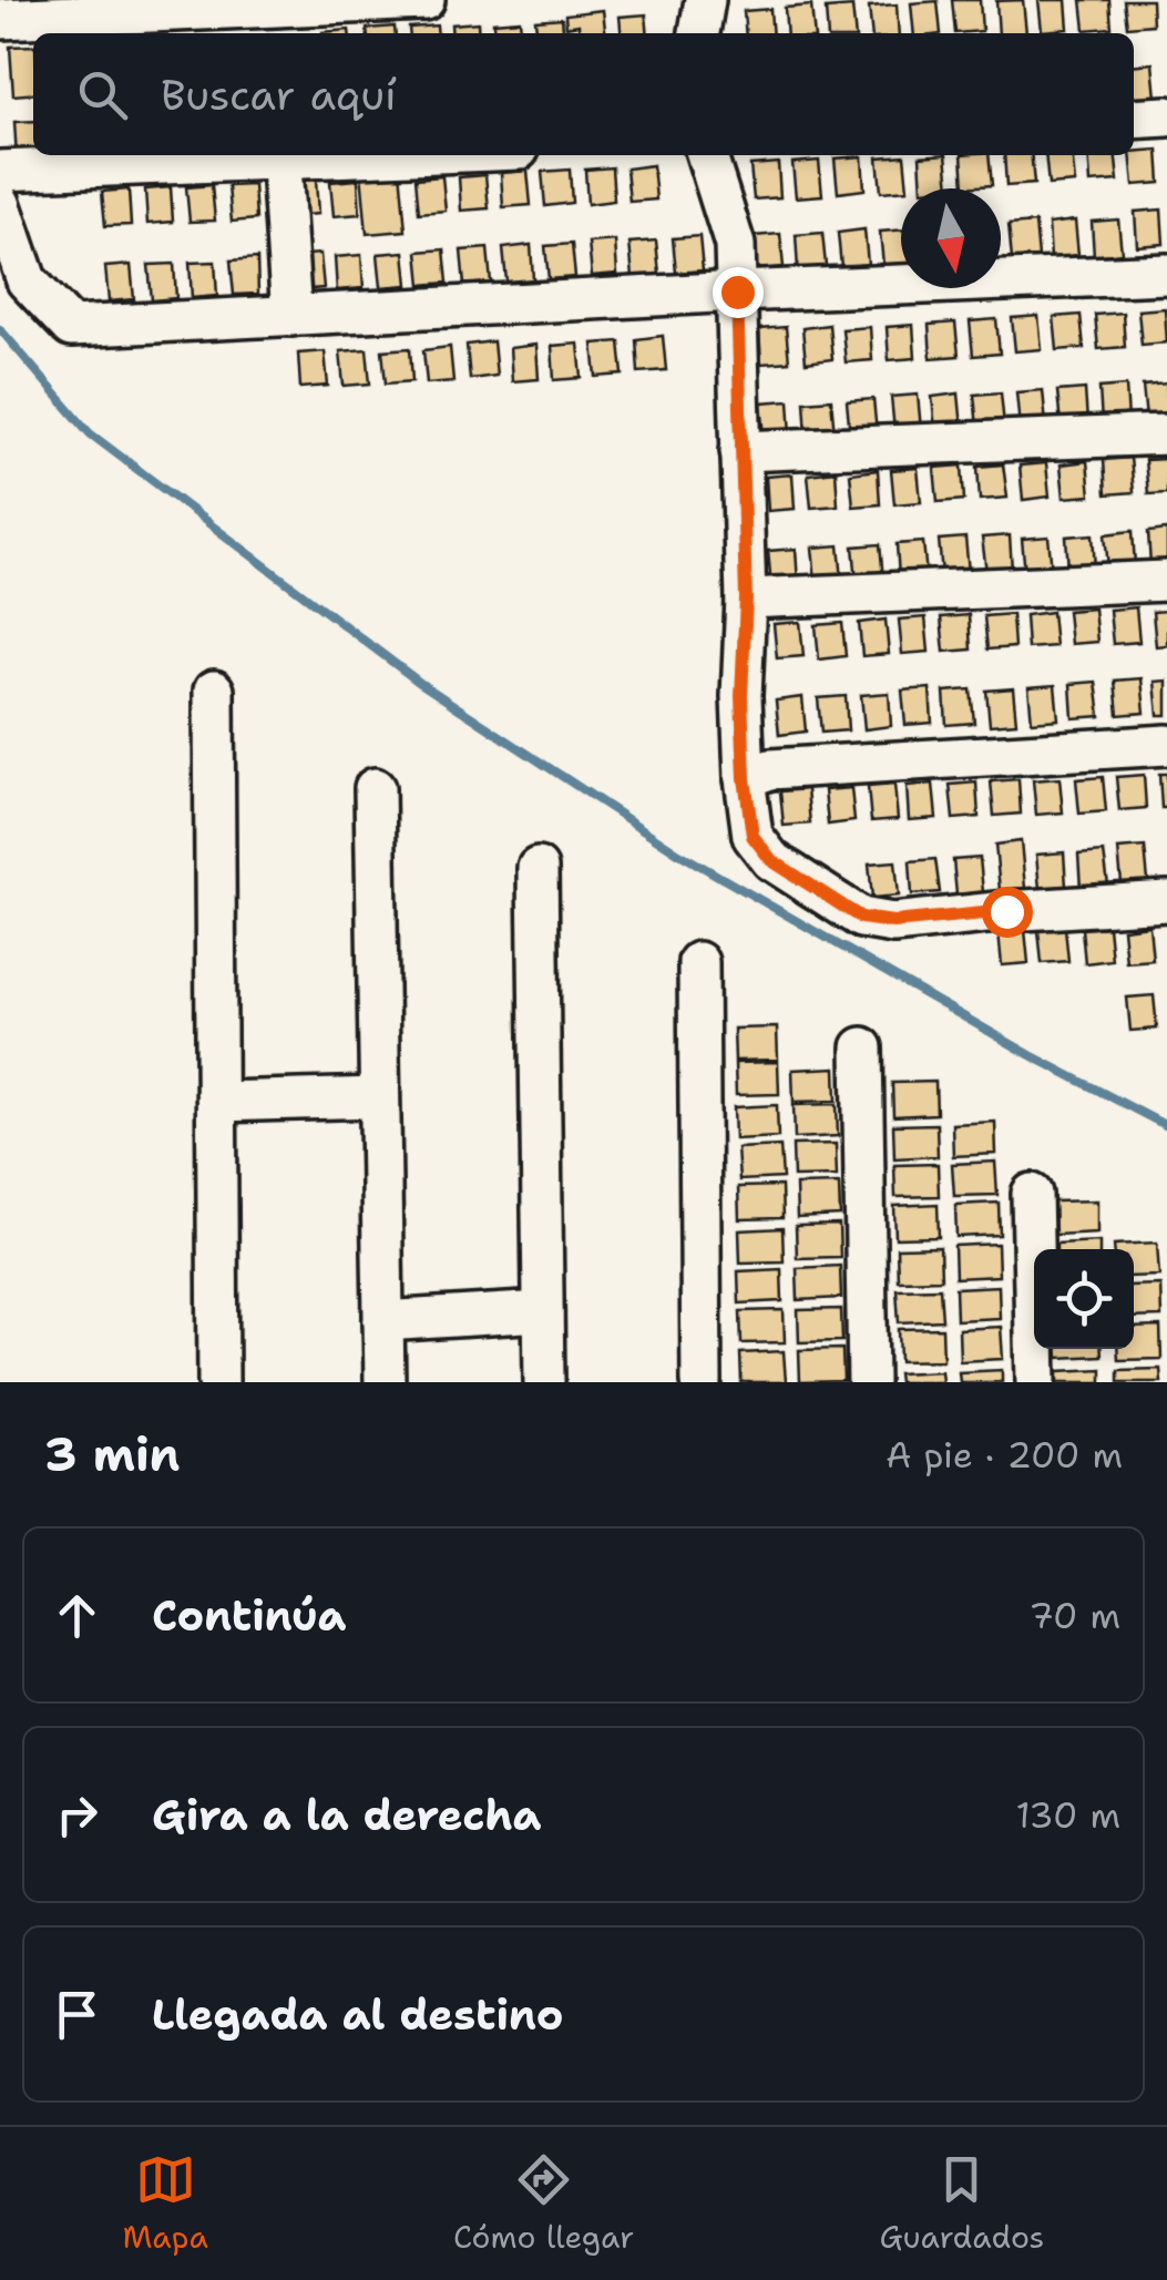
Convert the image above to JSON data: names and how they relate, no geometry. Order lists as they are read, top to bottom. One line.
{"north":"bottom","page":{"search":"Buscar aquí","heading":["3 min","A pie · 200 m"],"list":[["Continúa","70 m"],["Gira a la derecha","130 m"],"Llegada al destino"],"nav":["Mapa","Cómo llegar","Guardados"]}}
